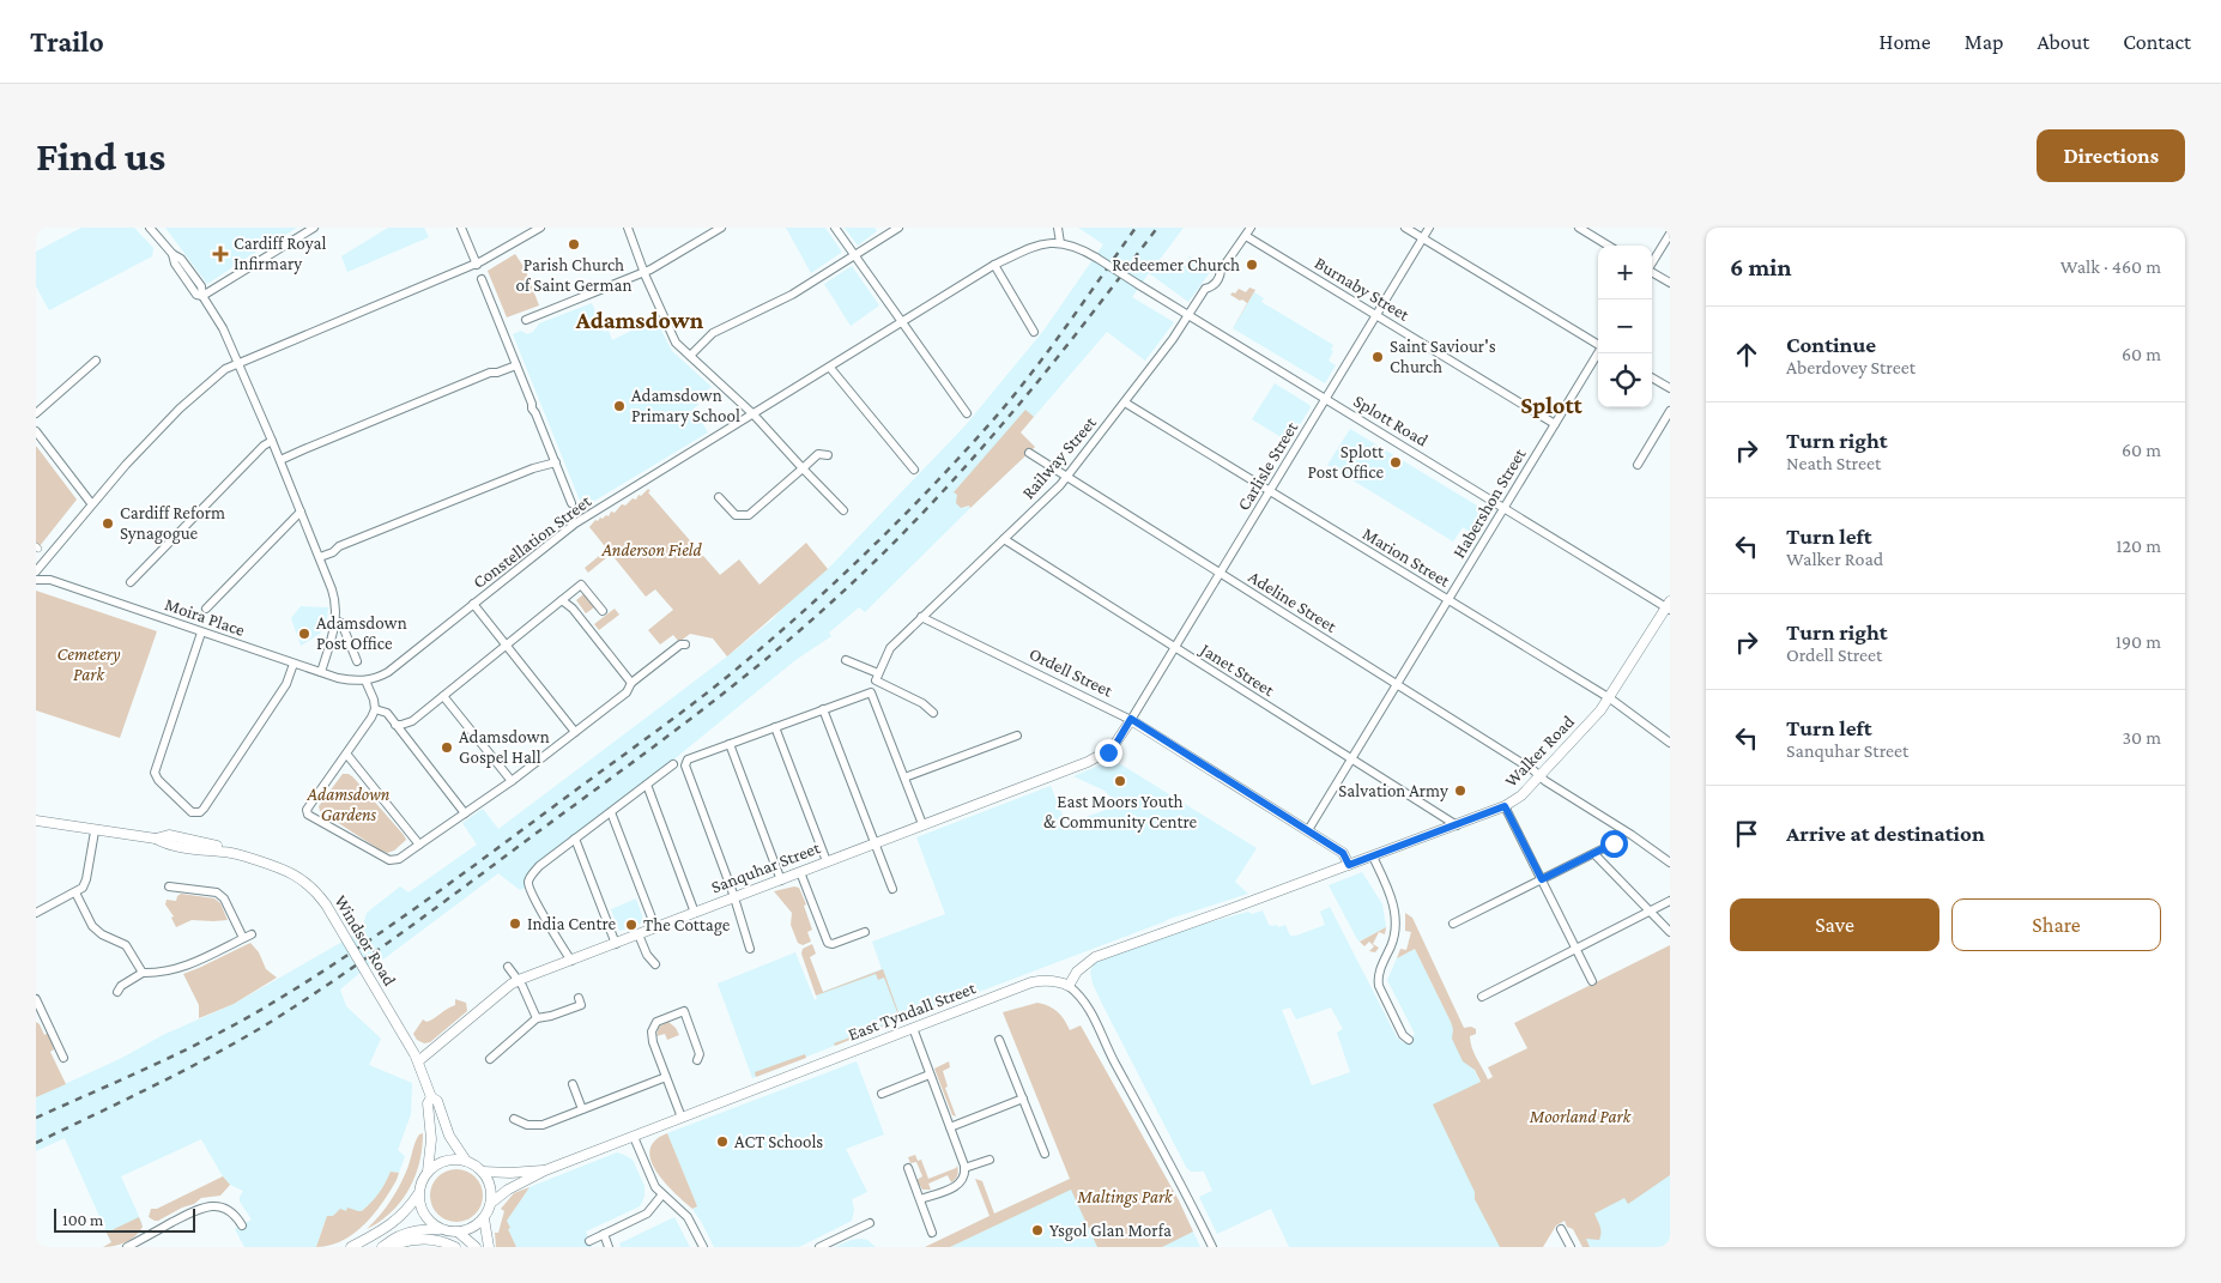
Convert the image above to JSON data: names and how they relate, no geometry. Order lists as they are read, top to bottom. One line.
{"streets":{"street":["Burnaby Street","Splott Road","Railway Street","Carlisle Street","Habershon Street","Constellation Street","Marion Street","Adeline Street","Moira Place","Janet Street","Ordell Street","Walker Road","Sanquhar Street","Windsor Road","East Tyndall Street"]},"crossings":[["Burnaby Street","Railway Street"],["Burnaby Street","Carlisle Street"],["Burnaby Street","Habershon Street"],["Splott Road","Railway Street"],["Splott Road","Carlisle Street"],["Splott Road","Habershon Street"],["Splott Road","Constellation Street"],["Splott Road","Walker Road"],["Railway Street","Marion Street"],["Railway Street","Adeline Street"],["Railway Street","Janet Street"],["Railway Street","Ordell Street"],["Carlisle Street","Marion Street"],["Carlisle Street","Adeline Street"],["Carlisle Street","Janet Street"],["Carlisle Street","Ordell Street"],["Carlisle Street","Sanquhar Street"],["Habershon Street","Marion Street"],["Habershon Street","Adeline Street"],["Habershon Street","Janet Street"],["Habershon Street","Ordell Street"],["Constellation Street","Moira Place"],["Marion Street","Walker Road"],["Adeline Street","Walker Road"],["Janet Street","Walker Road"],["Ordell Street","Walker Road"],["Ordell Street","Sanquhar Street"],["Walker Road","East Tyndall Street"],["Sanquhar Street","Windsor Road"],["Windsor Road","East Tyndall Street"]],"districts":["Adamsdown","Splott"],"parks":["Anderson Field","Cemetery Park","Adamsdown Gardens","Moorland Park","Maltings Park"],"places":{"other":["Parish Church of Saint German","Redeemer Church","Saint Saviour's Church","Adamsdown Primary School","Splott Post Office","Cardiff Reform Synagogue","Adamsdown Post Office","Adamsdown Gospel Hall","East Moors Youth & Community Centre","Salvation Army","India Centre","The Cottage","ACT Schools","Ysgol Glan Morfa"],"health":["Cardiff Royal Infirmary"]},"scale_bar":"100 m","page":{"header":"Trailo","nav":["Home","Map","About","Contact"],"buttons":["Directions",["Save","Share"]],"title":"Find us","heading":["6 min","Walk · 460 m"],"map_buttons":["+","−"],"list":[["Continue","Aberdovey Street","60 m"],["Turn right","Neath Street","60 m"],["Turn left","Walker Road","120 m"],["Turn right","Ordell Street","190 m"],["Turn left","Sanquhar Street","30 m"],"Arrive at destination"],"scale":"100 m"}}
